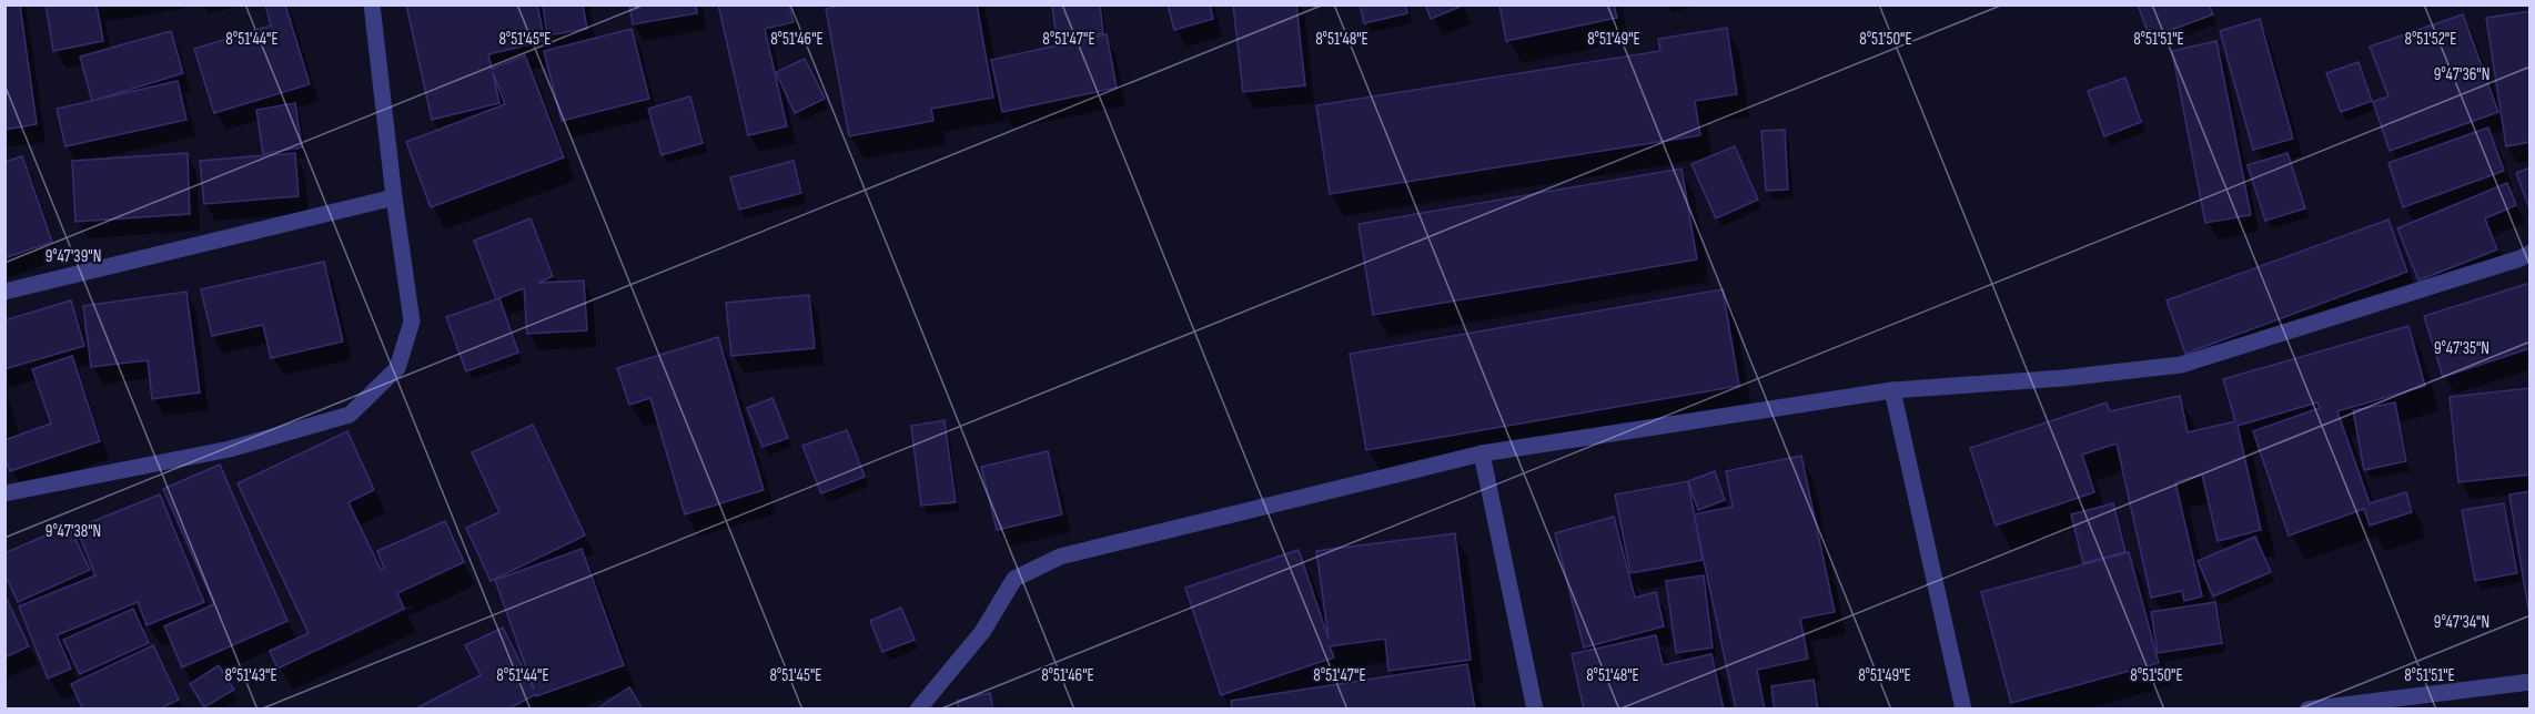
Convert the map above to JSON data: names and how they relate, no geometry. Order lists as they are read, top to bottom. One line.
{"coordinates":["8°51'44\"E","8°51'45\"E","8°51'46\"E","8°51'47\"E","8°51'48\"E","8°51'52\"E","8°51'49\"E","8°51'50\"E","8°51'51\"E","9°47'36\"N","9°47'39\"N","9°47'35\"N","9°47'38\"N","9°47'34\"N","8°51'43\"E"]}
